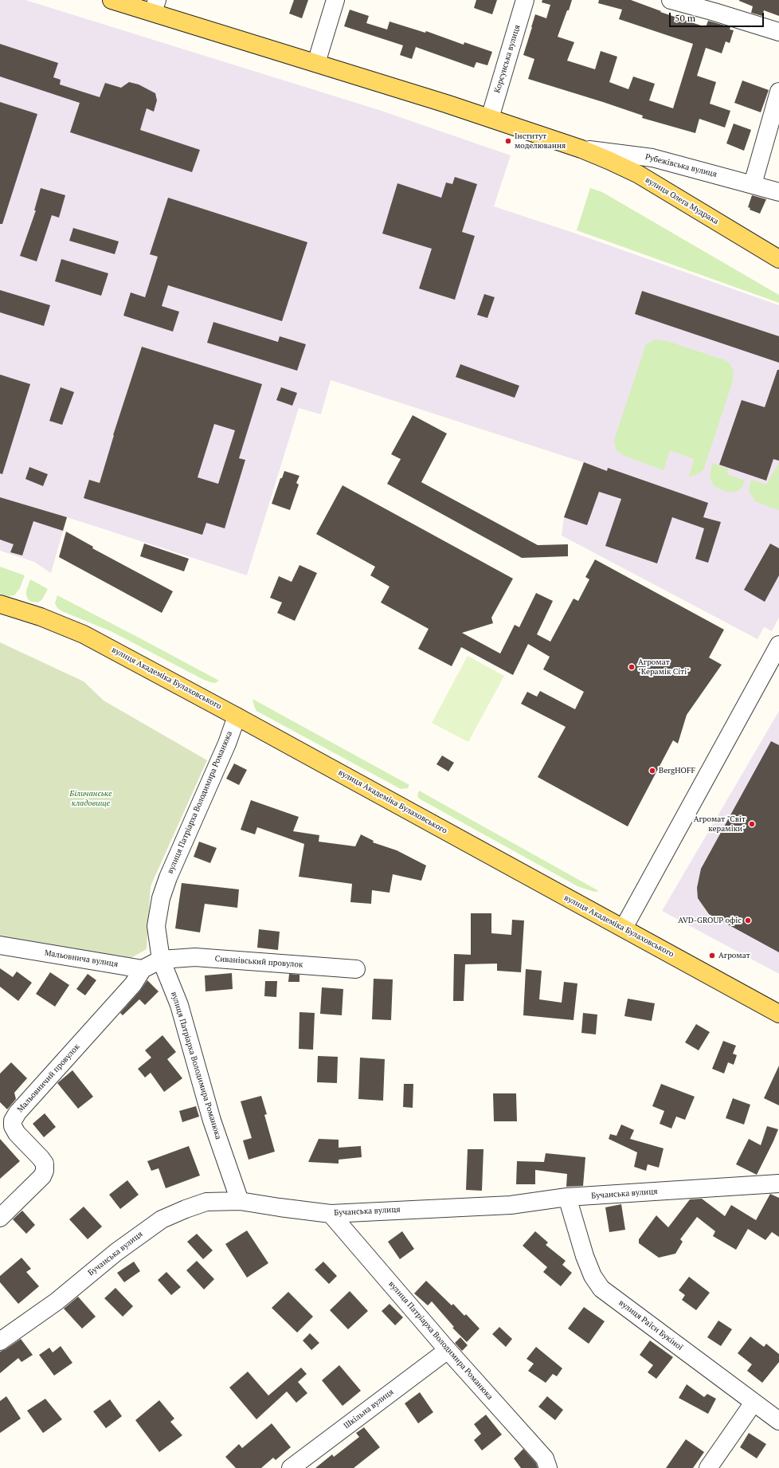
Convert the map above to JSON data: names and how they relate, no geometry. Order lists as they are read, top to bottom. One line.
{"streets":{"main road":["вулиця Олега Мудрака","вулиця Академіка Булаховського"],"street":["Корсунська вулиця","Рубежівська вулиця","вулиця Патріарха Володимира Романюка","Мальовнича вулиця","Сиванівський провулок","Мальовничий провулок","Бучанська вулиця","вулиця Раїси Букіної","Шкільна вулиця"]},"crossings":[["Корсунська вулиця","вулиця Олега Мудрака"],["Рубежівська вулиця","вулиця Олега Мудрака"],["вулиця Академіка Булаховського","вулиця Патріарха Володимира Романюка"],["вулиця Патріарха Володимира Романюка","Сиванівський провулок"],["вулиця Патріарха Володимира Романюка","Бучанська вулиця"],["вулиця Патріарха Володимира Романюка","Шкільна вулиця"],["Мальовнича вулиця","Мальовничий провулок"],["Бучанська вулиця","вулиця Раїси Букіної"]],"parks":["Біличанське кладовище"],"places":["Інститут моделювання","Агромат \"Керамік Сіті\"","BergHOFF","Агромат \"Світ кераміки\"","AVD-GROUP офіс","Агромат"],"scale_bar":"50 m"}
